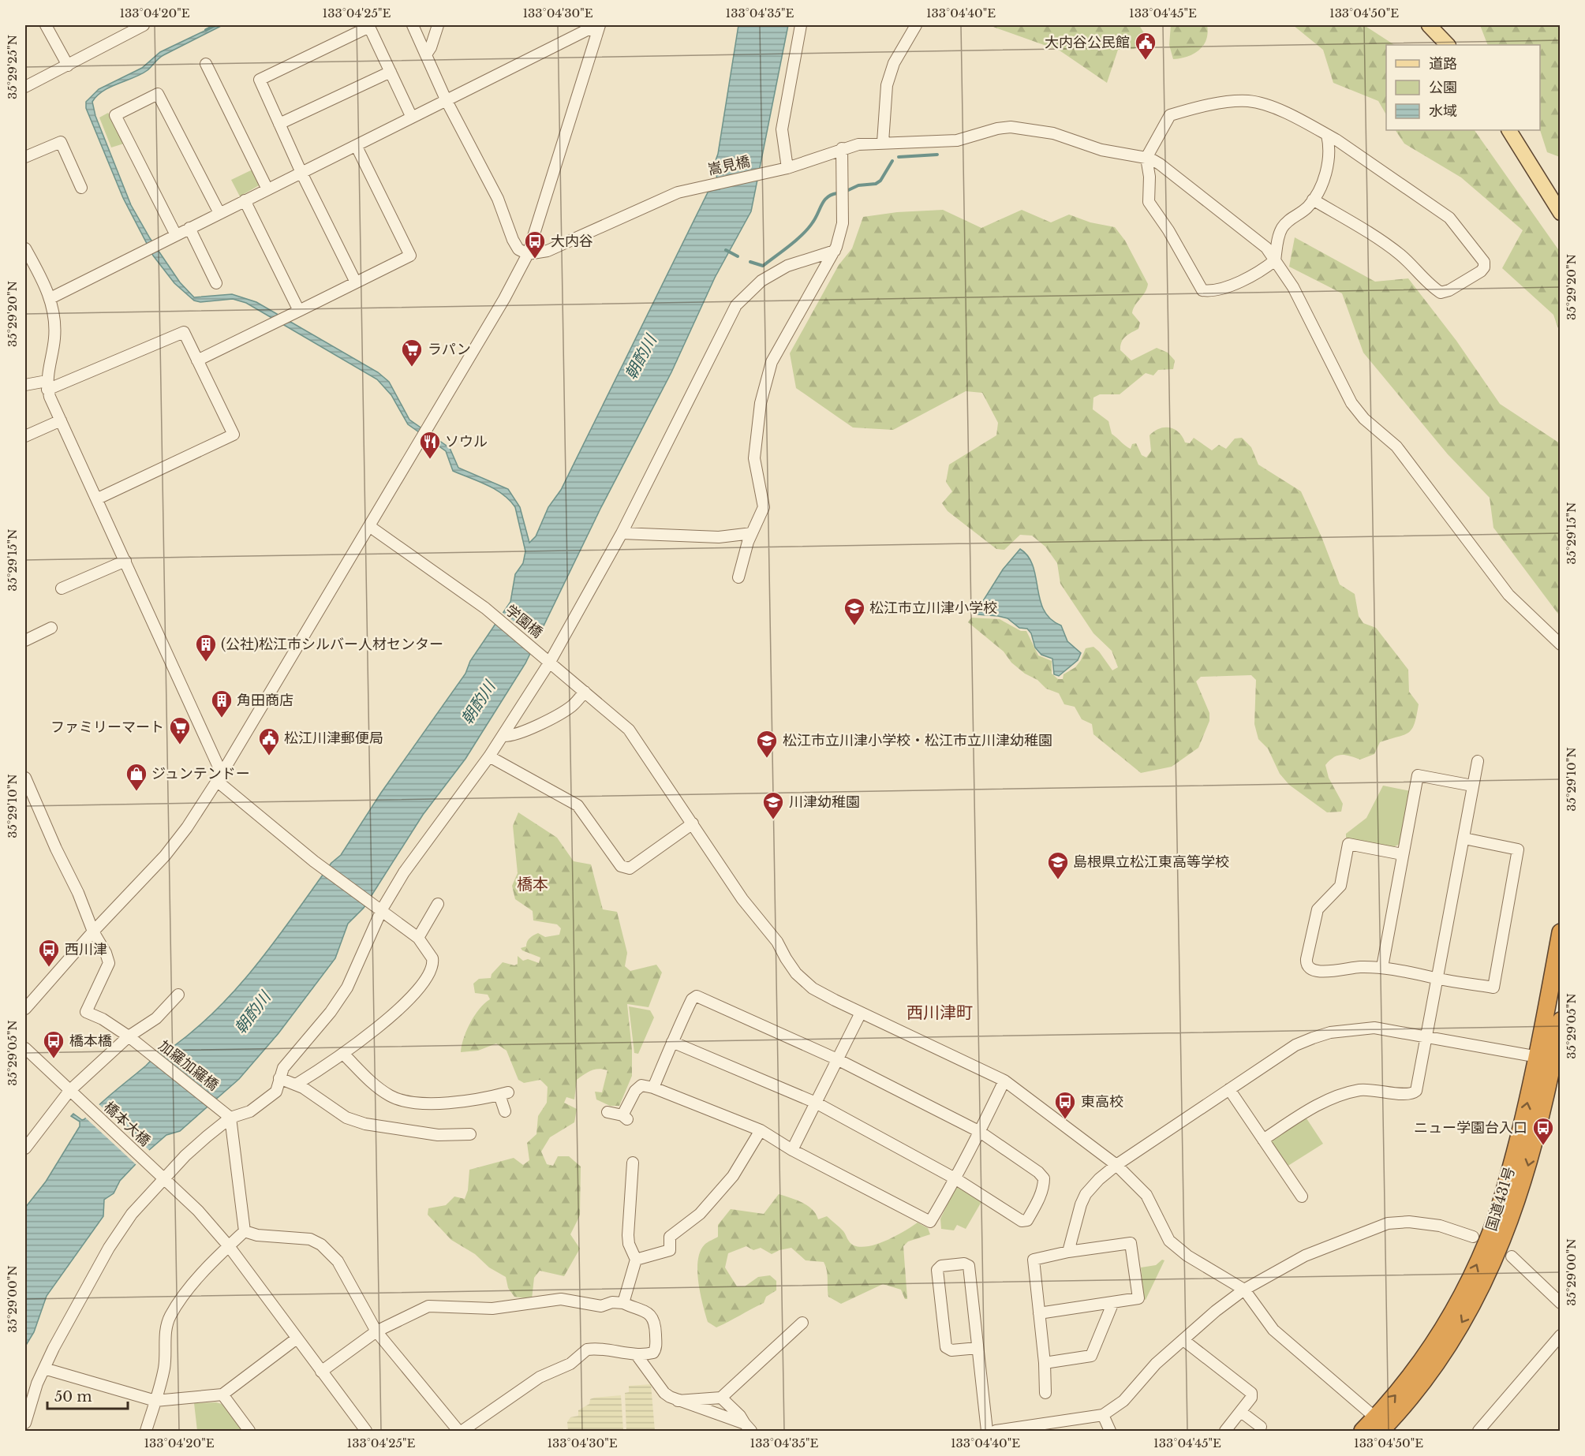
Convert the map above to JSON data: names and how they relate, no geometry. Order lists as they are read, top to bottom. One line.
{"streets":{"highway":["国道431号"],"street":["嵩見橋","学園橋","加羅加羅橋","橋本大橋"]},"districts":["橋本","西川津町"],"water":["朝酌川"],"places":{"public building":["大内谷公民館","松江川津郵便局"],"bus stop":["大内谷","西川津","橋本橋","東高校","ニュー学園台入口"],"supermarket":["ラパン","ファミリーマート"],"restaurant":["ソウル"],"school or university":["松江市立川津小学校","松江市立川津小学校・松江市立川津幼稚園","川津幼稚園","島根県立松江東高等学校"],"building":["(公社)松江市シルバー人材センター","角田商店"],"shop":["ジュンテンドー"]},"legend":["道路","公園","水域"],"scale_bar":"50 m","coordinates":["133°04'20\"E","133°04'25\"E","133°04'30\"E","133°04'35\"E","133°04'40\"E","133°04'45\"E","133°04'50\"E","35°29'25\"N","35°29'20\"N","35°29'15\"N","35°29'10\"N","35°29'05\"N","35°29'00\"N"]}
